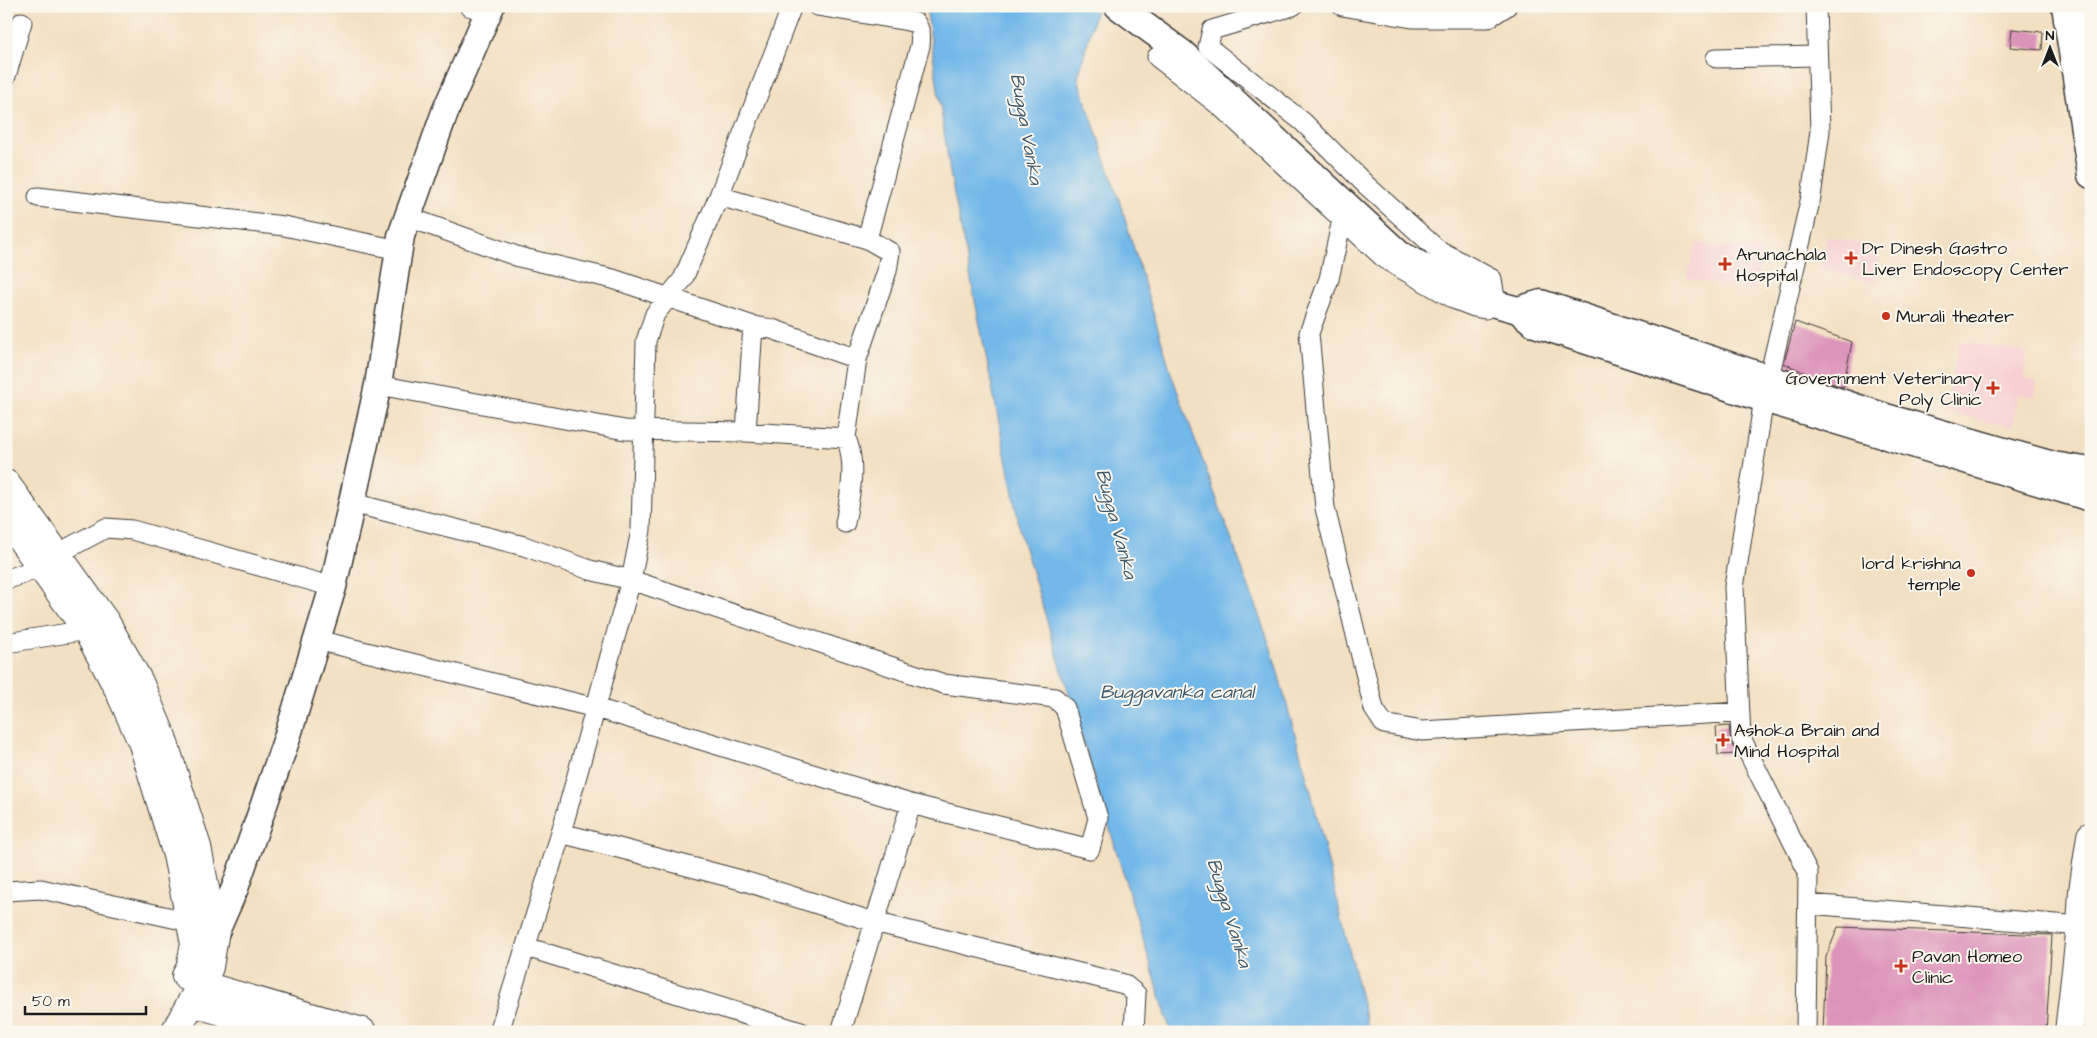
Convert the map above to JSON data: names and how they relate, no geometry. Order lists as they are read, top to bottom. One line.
{"water":["Bugga Vanka","Buggavanka canal"],"places":{"health":["Dr Dinesh Gastro Liver Endoscopy Center","Arunachala Hospital","Government Veterinary Poly Clinic","Ashoka Brain and Mind Hospital","Pavan Homeo Clinic"],"other":["Murali theater","lord krishna temple"]},"scale_bar":"50 m","north":"top"}
